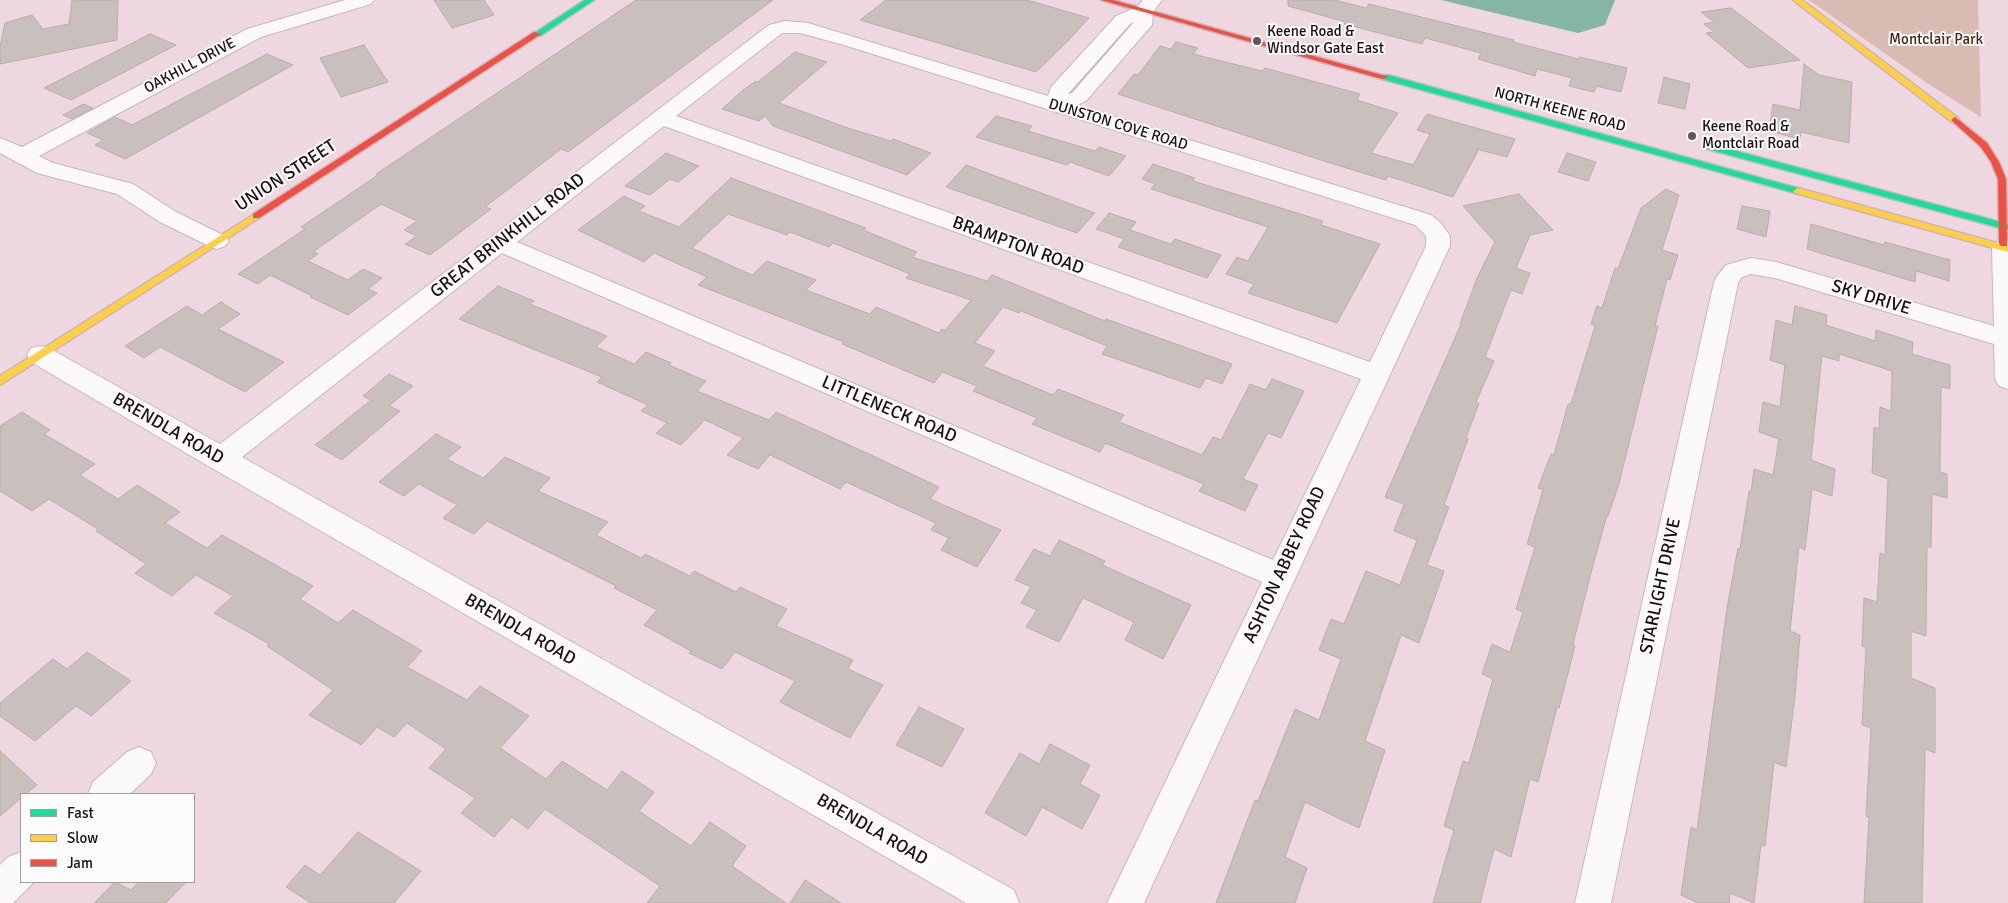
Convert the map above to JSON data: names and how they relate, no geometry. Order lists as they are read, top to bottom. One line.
{"streets":{"main road":["NORTH KEENE ROAD","UNION STREET"],"street":["OAKHILL DRIVE","DUNSTON COVE ROAD","GREAT BRINKHILL ROAD","BRAMPTON ROAD","SKY DRIVE","LITTLENECK ROAD","BRENDLA ROAD","ASHTON ABBEY ROAD","STARLIGHT DRIVE"]},"crossings":[["DUNSTON COVE ROAD","GREAT BRINKHILL ROAD"],["DUNSTON COVE ROAD","ASHTON ABBEY ROAD"],["UNION STREET","BRENDLA ROAD"],["GREAT BRINKHILL ROAD","BRAMPTON ROAD"],["GREAT BRINKHILL ROAD","LITTLENECK ROAD"],["GREAT BRINKHILL ROAD","BRENDLA ROAD"],["BRAMPTON ROAD","ASHTON ABBEY ROAD"],["SKY DRIVE","STARLIGHT DRIVE"],["LITTLENECK ROAD","ASHTON ABBEY ROAD"]],"parks":["Montclair Park"],"places":["Keene Road & Windsor Gate East","Keene Road & Montclair Road"],"legend":["Fast","Slow","Jam"]}
